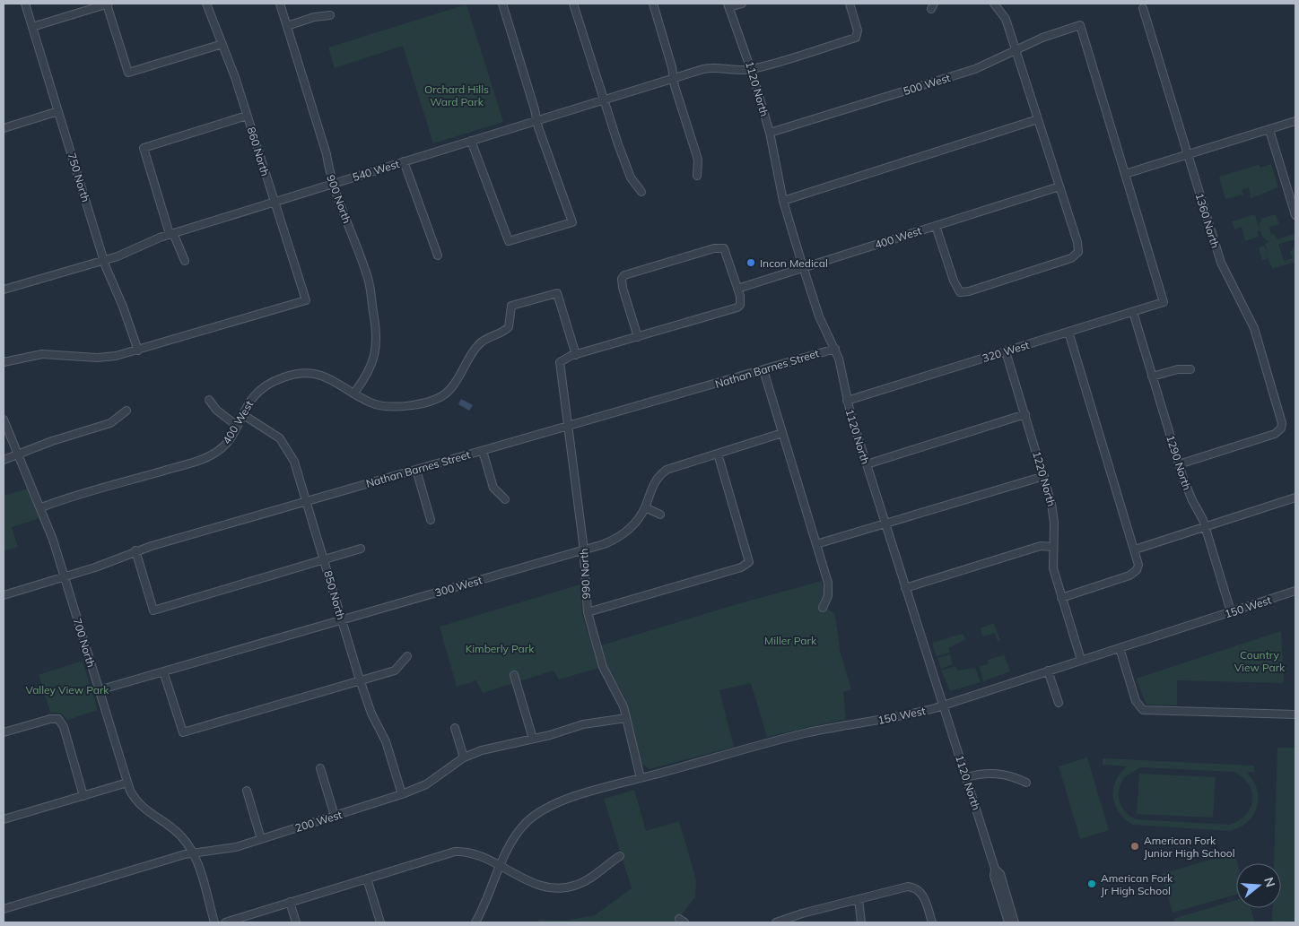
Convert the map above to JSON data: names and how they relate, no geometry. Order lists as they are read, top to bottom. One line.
{"streets":{"street":["500 West","1120 North","860 North","540 West","750 North","900 North","1360 North","400 West","320 West","Nathan Barnes Street","1290 North","1220 North","990 North","300 West","850 North","150 West","700 North","200 West"]},"crossings":[["500 West","1120 North"],["500 West","320 West"],["1120 North","540 West"],["1120 North","400 West"],["1120 North","320 West"],["1120 North","Nathan Barnes Street"],["1120 North","150 West"],["860 North","540 West"],["860 North","750 North"],["540 West","750 North"],["540 West","900 North"],["900 North","400 West"],["1360 North","1290 North"],["400 West","990 North"],["400 West","850 North"],["400 West","700 North"],["320 West","1290 North"],["320 West","1220 North"],["Nathan Barnes Street","990 North"],["Nathan Barnes Street","850 North"],["Nathan Barnes Street","700 North"],["1290 North","150 West"],["1220 North","150 West"],["990 North","300 West"],["990 North","150 West"],["990 North","200 West"],["300 West","850 North"],["300 West","700 North"],["850 North","200 West"],["700 North","200 West"]],"parks":["Orchard Hills Ward Park","Miller Park","Kimberly Park","Country View Park","Valley View Park"],"places":["Incon Medical","American Fork Junior High School","American Fork Jr High School"],"north":"right"}
